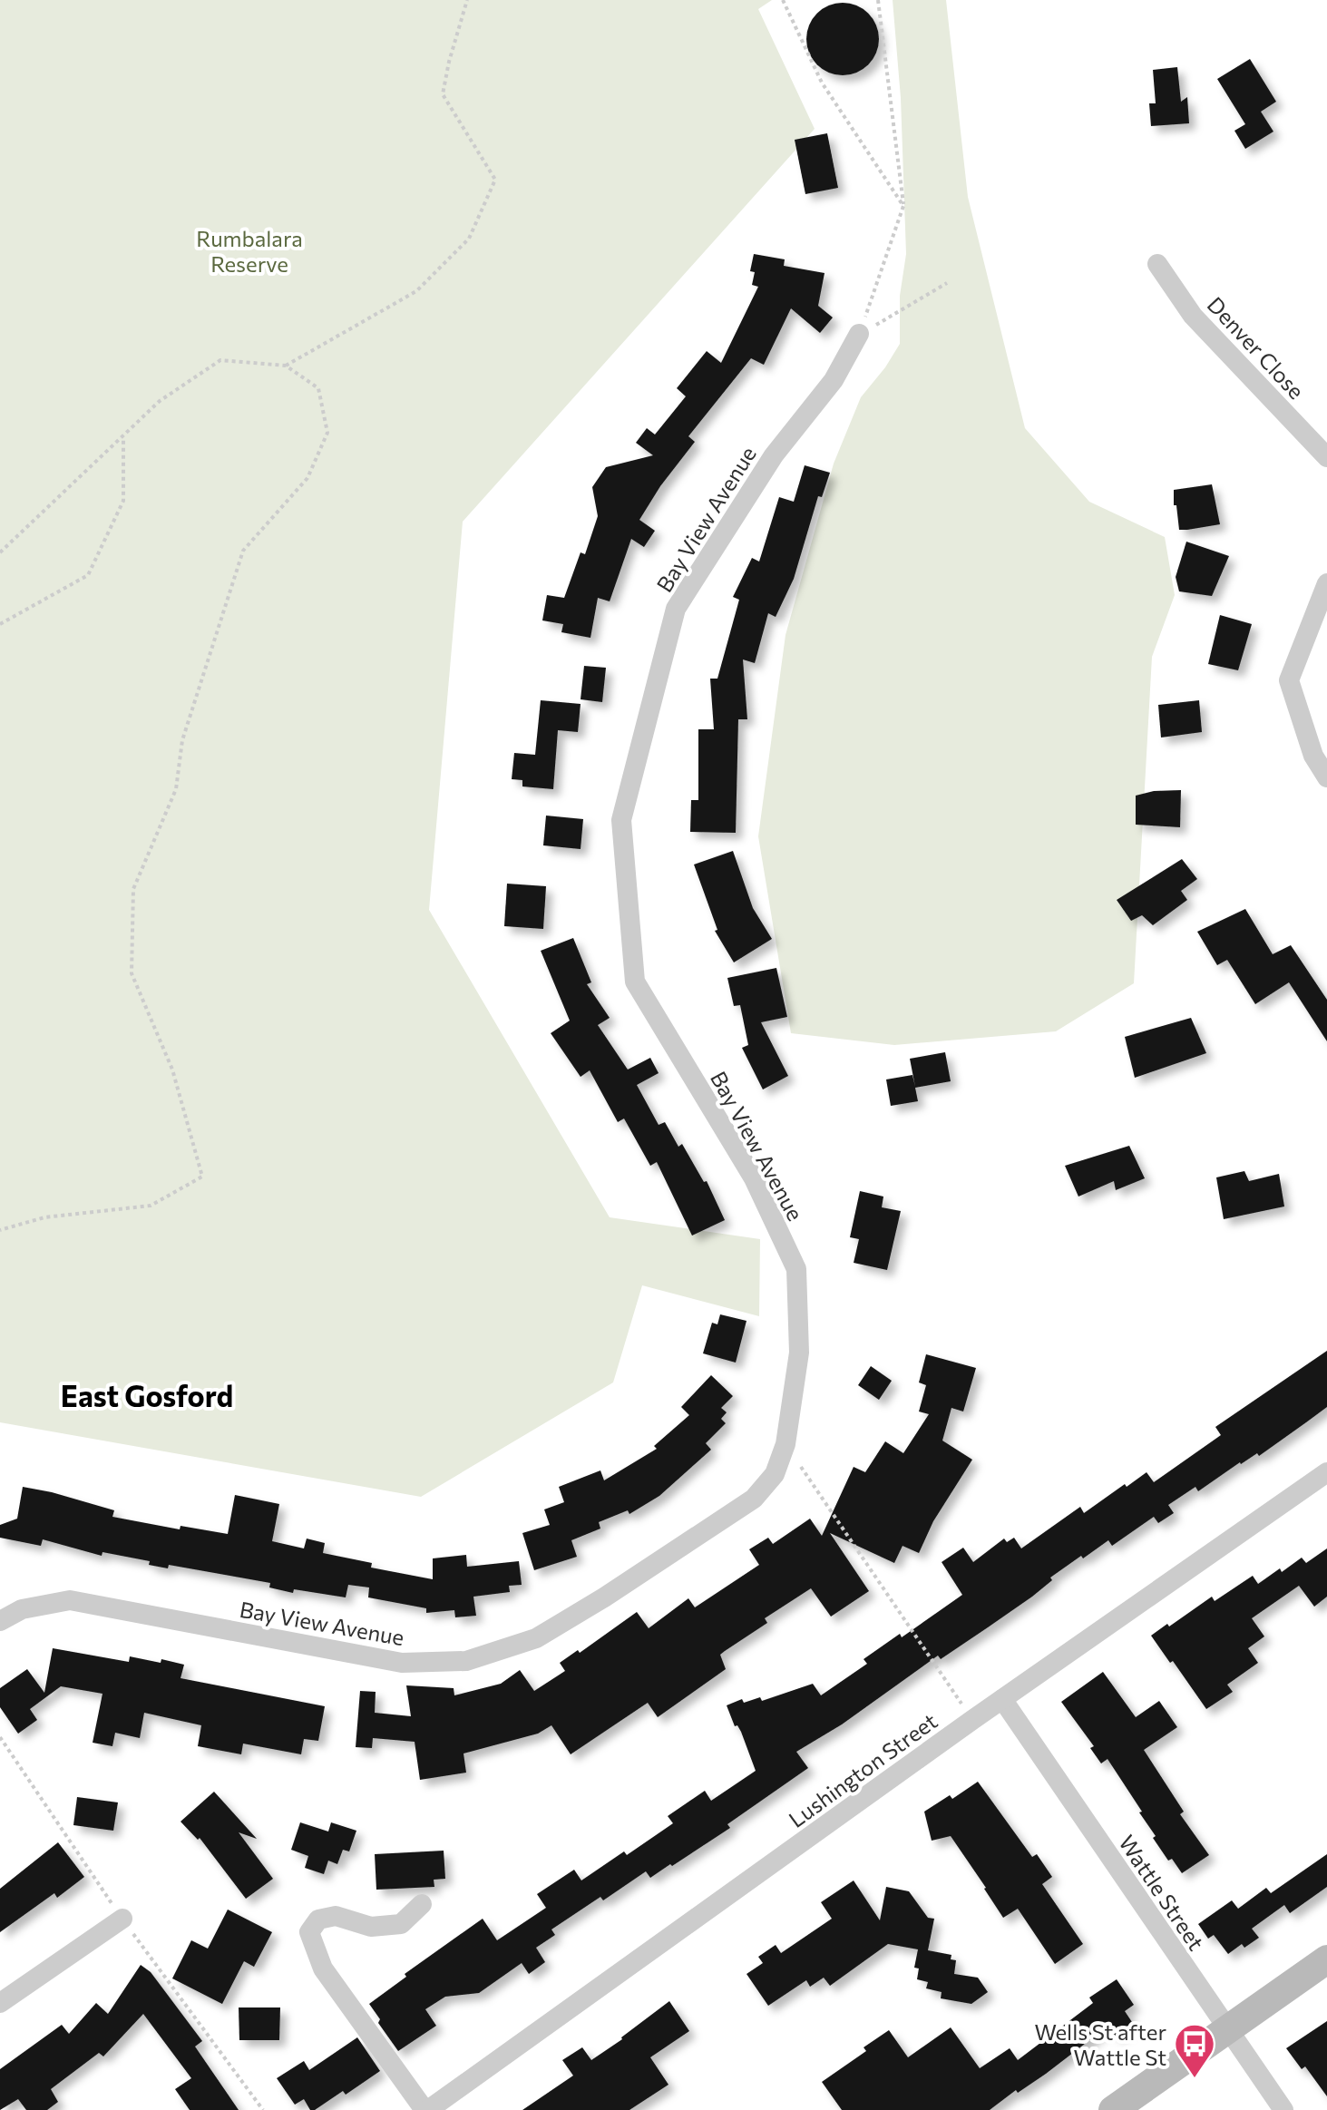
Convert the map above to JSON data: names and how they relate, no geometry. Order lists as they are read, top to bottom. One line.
{"streets":{"street":["Denver Close","Bay View Avenue","Lushington Street","Wattle Street"]},"crossings":[["Lushington Street","Wattle Street"]],"districts":["East Gosford"],"parks":["Rumbalara Reserve"],"places":{"bus stop":["Wells St after Wattle St"]}}
